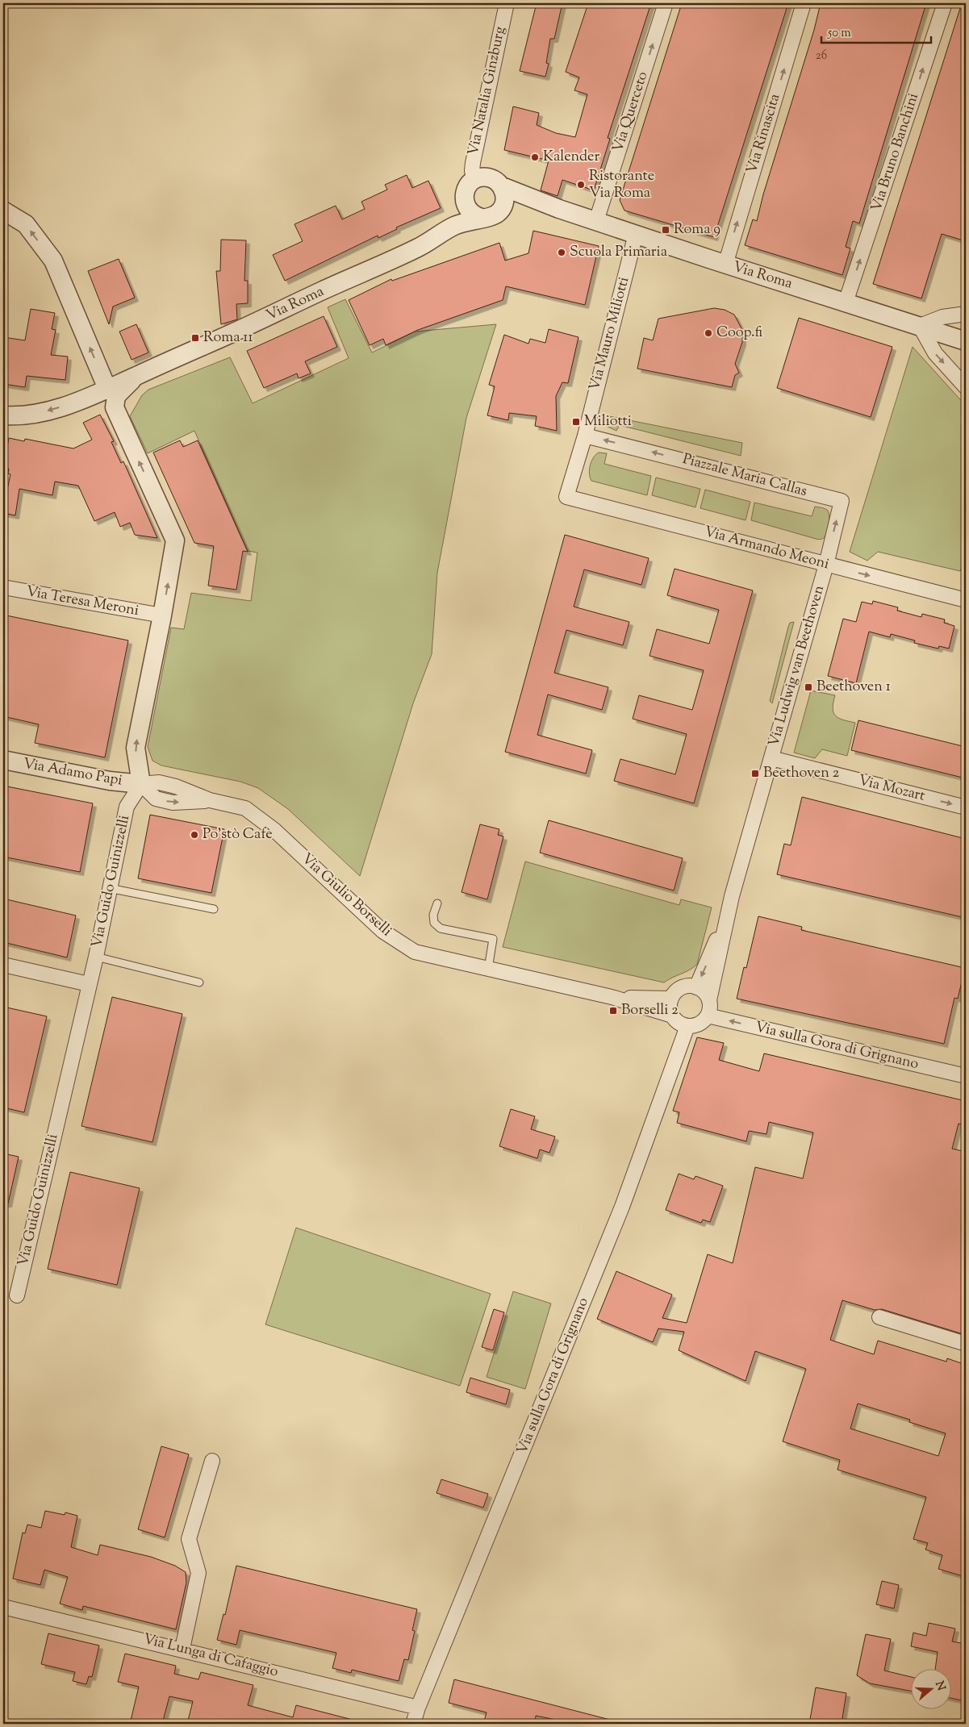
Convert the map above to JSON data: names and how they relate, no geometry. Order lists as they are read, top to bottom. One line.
{"streets":{"street":["Via Natalia Ginzburg","Via Querceto","Via Rinascita","Via Bruno Banchini","Via Roma","Via Mauro Miliotti","Piazzale Maria Callas","Via Armando Meoni","Via Teresa Meroni","Via Ludwig van Beethoven","Via Adamo Papi","Via Mozart","Via Guido Guinizzelli","Via Giulio Borselli","Via sulla Gora di Grignano","Via Lunga di Cafaggio"]},"crossings":[["Via Natalia Ginzburg","Via Roma"],["Via Querceto","Via Roma"],["Via Rinascita","Via Roma"],["Via Bruno Banchini","Via Roma"],["Via Roma","Via Mauro Miliotti"],["Via Mauro Miliotti","Piazzale Maria Callas"],["Via Mauro Miliotti","Via Armando Meoni"],["Piazzale Maria Callas","Via Armando Meoni"],["Piazzale Maria Callas","Via Ludwig van Beethoven"],["Via Armando Meoni","Via Ludwig van Beethoven"],["Via Ludwig van Beethoven","Via Mozart"],["Via Ludwig van Beethoven","Via Giulio Borselli"],["Via Ludwig van Beethoven","Via sulla Gora di Grignano"],["Via Adamo Papi","Via Guido Guinizzelli"],["Via Adamo Papi","Via Giulio Borselli"],["Via Guido Guinizzelli","Via Giulio Borselli"],["Via Giulio Borselli","Via sulla Gora di Grignano"],["Via sulla Gora di Grignano","Via Lunga di Cafaggio"]],"one_way":["Via Querceto","Via Rinascita","Via Bruno Banchini","Piazzale Maria Callas","Via Mozart"],"places":{"other":["Kalender","Ristorante Via Roma","Scuola Primaria","Coop.fi","Po'stò Cafè"],"transit":["Roma 9","Roma 11","Miliotti","Beethoven 1","Beethoven 2","Borselli 2"]},"house_numbers":["26"],"scale_bar":"50 m","north":"right"}
